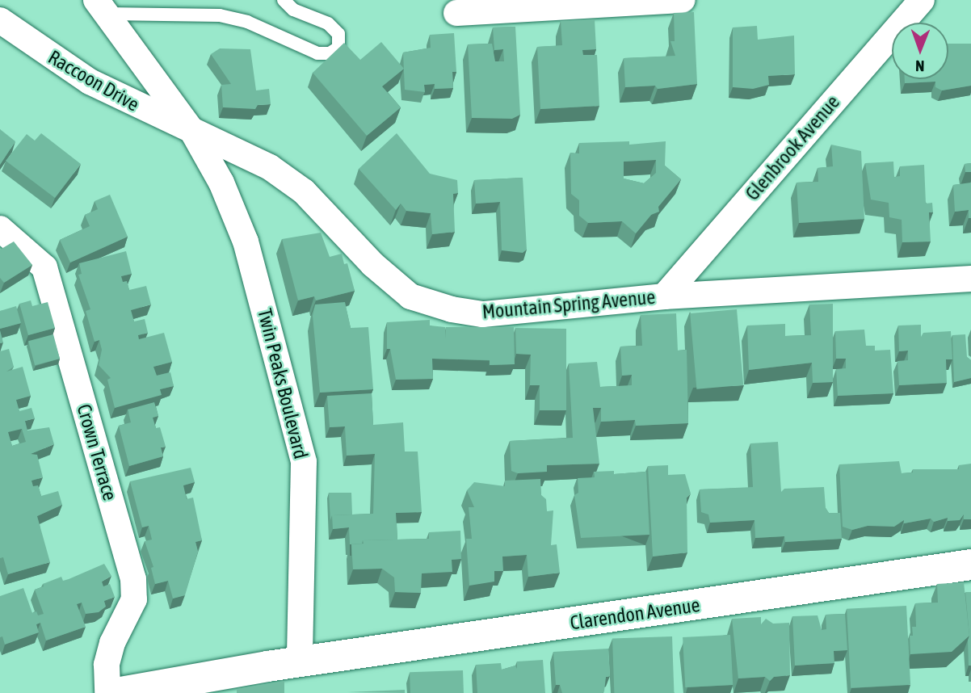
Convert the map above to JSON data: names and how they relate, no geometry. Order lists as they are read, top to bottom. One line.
{"streets":{"main road":["Clarendon Avenue"],"street":["Raccoon Drive","Glenbrook Avenue","Mountain Spring Avenue","Twin Peaks Boulevard","Crown Terrace"]},"crossings":[["Raccoon Drive","Mountain Spring Avenue"],["Raccoon Drive","Twin Peaks Boulevard"],["Glenbrook Avenue","Mountain Spring Avenue"],["Mountain Spring Avenue","Twin Peaks Boulevard"],["Twin Peaks Boulevard","Clarendon Avenue"]],"north":"bottom"}
